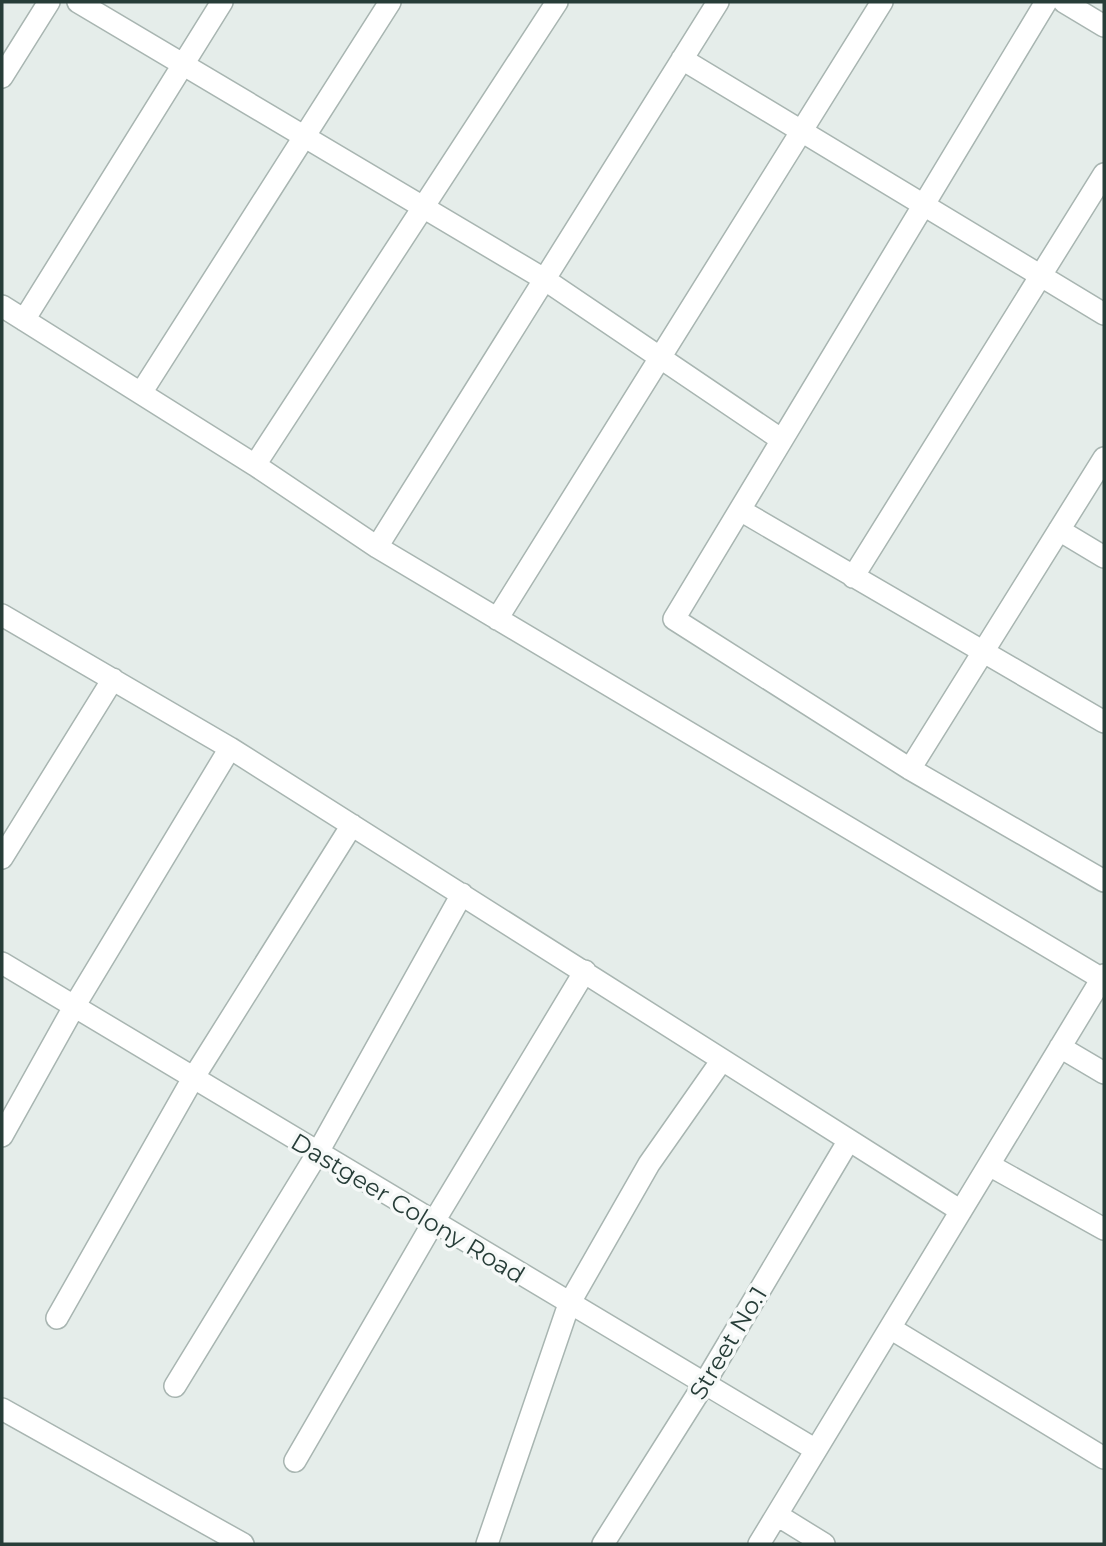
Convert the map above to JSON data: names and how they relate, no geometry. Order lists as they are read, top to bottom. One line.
{"streets":{"street":["Dastgeer Colony Road","Street No.1"]},"crossings":[["Dastgeer Colony Road","Street No.1"]]}
